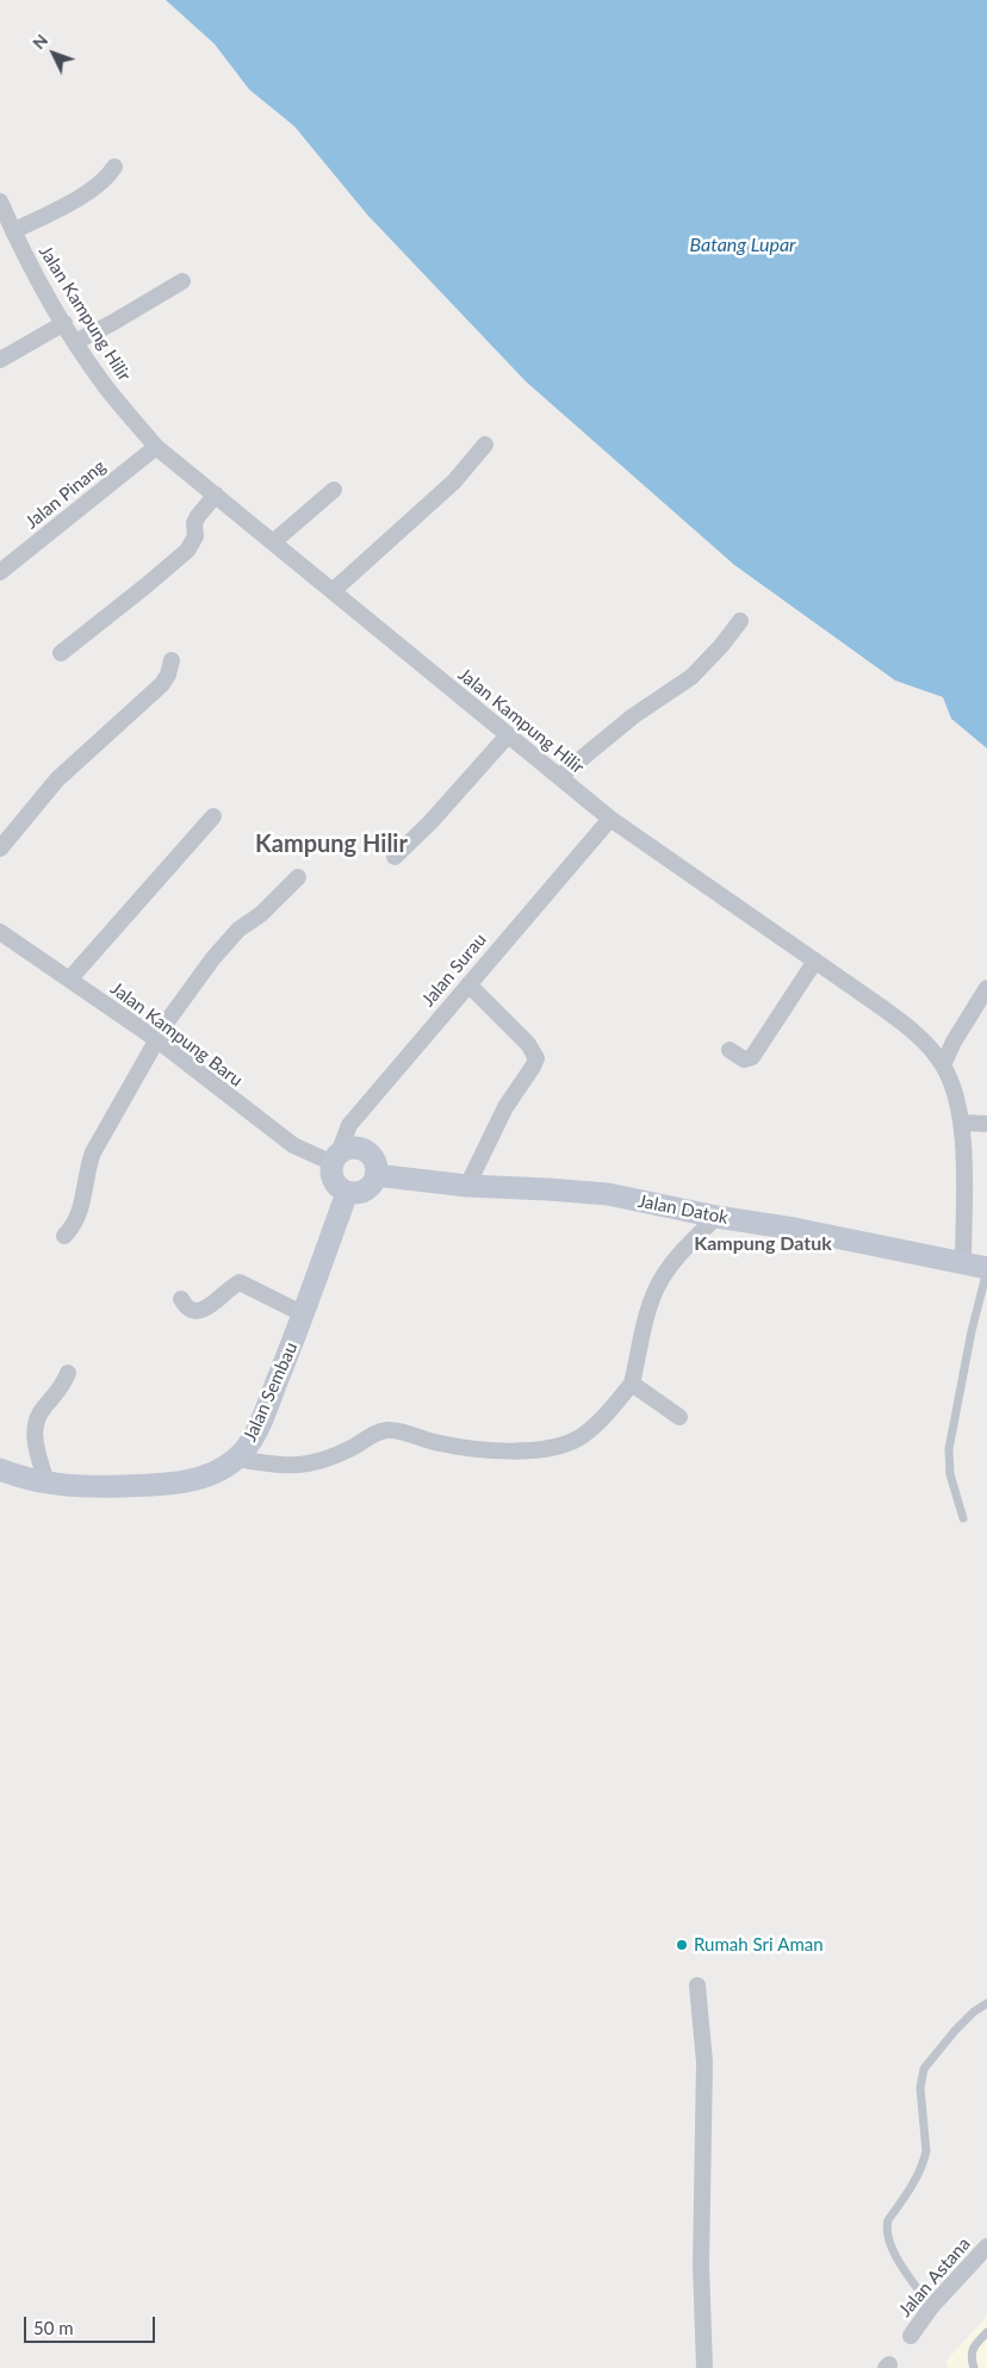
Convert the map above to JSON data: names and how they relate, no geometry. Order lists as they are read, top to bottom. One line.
{"streets":{"main road":["Jalan Datok","Jalan Sembau"],"street":["Jalan Kampung Hilir","Jalan Pinang","Jalan Surau","Jalan Kampung Baru","Jalan Astana"]},"crossings":[["Jalan Kampung Hilir","Jalan Pinang"],["Jalan Kampung Hilir","Jalan Surau"],["Jalan Kampung Hilir","Jalan Datok"],["Jalan Surau","Jalan Kampung Baru"],["Jalan Surau","Jalan Datok"],["Jalan Surau","Jalan Sembau"],["Jalan Kampung Baru","Jalan Datok"],["Jalan Kampung Baru","Jalan Sembau"],["Jalan Datok","Jalan Sembau"]],"districts":["Kampung Hilir","Kampung Datuk"],"water":["Batang Lupar"],"places":["Rumah Sri Aman"],"scale_bar":"50 m","north":"top left"}
